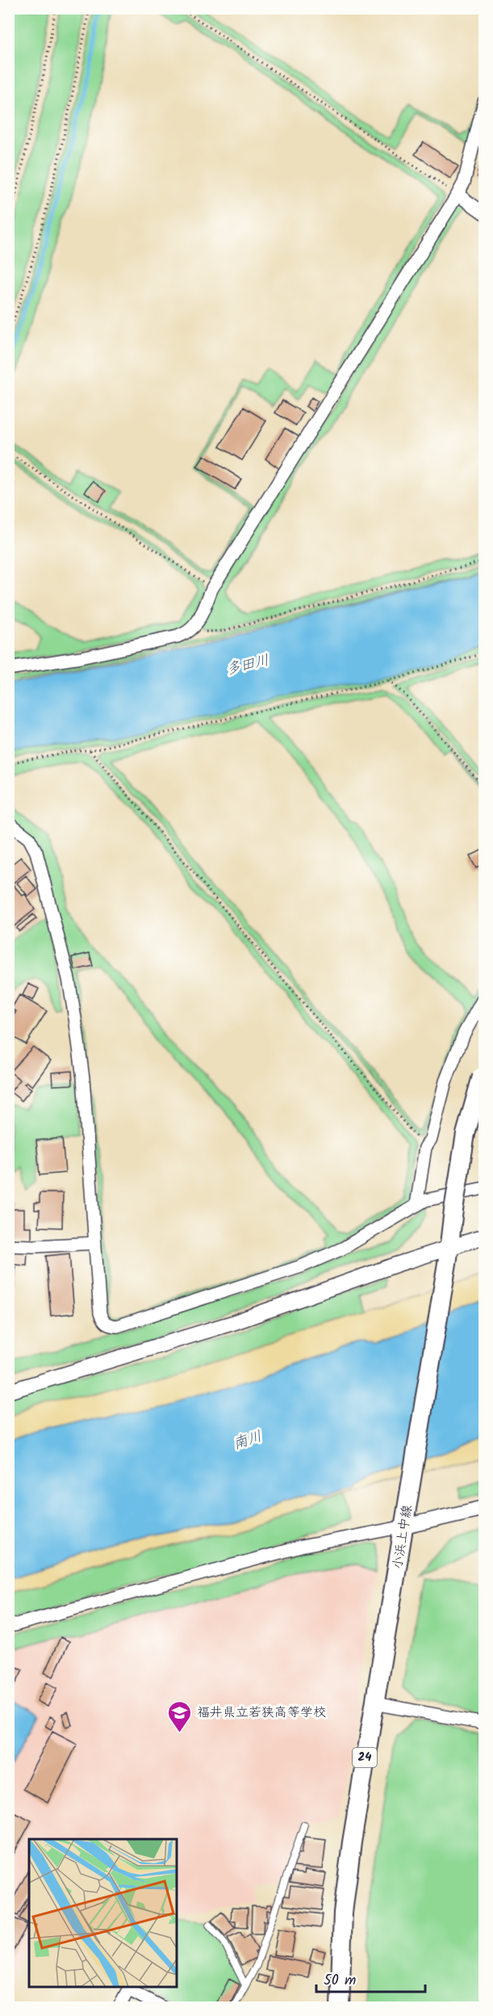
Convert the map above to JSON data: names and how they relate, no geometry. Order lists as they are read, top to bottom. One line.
{"streets":{"main road":["小浜上中線","24"]},"water":["多田川","南川"],"places":{"school or university":["福井県立若狭高等学校"]},"scale_bar":"50 m"}
